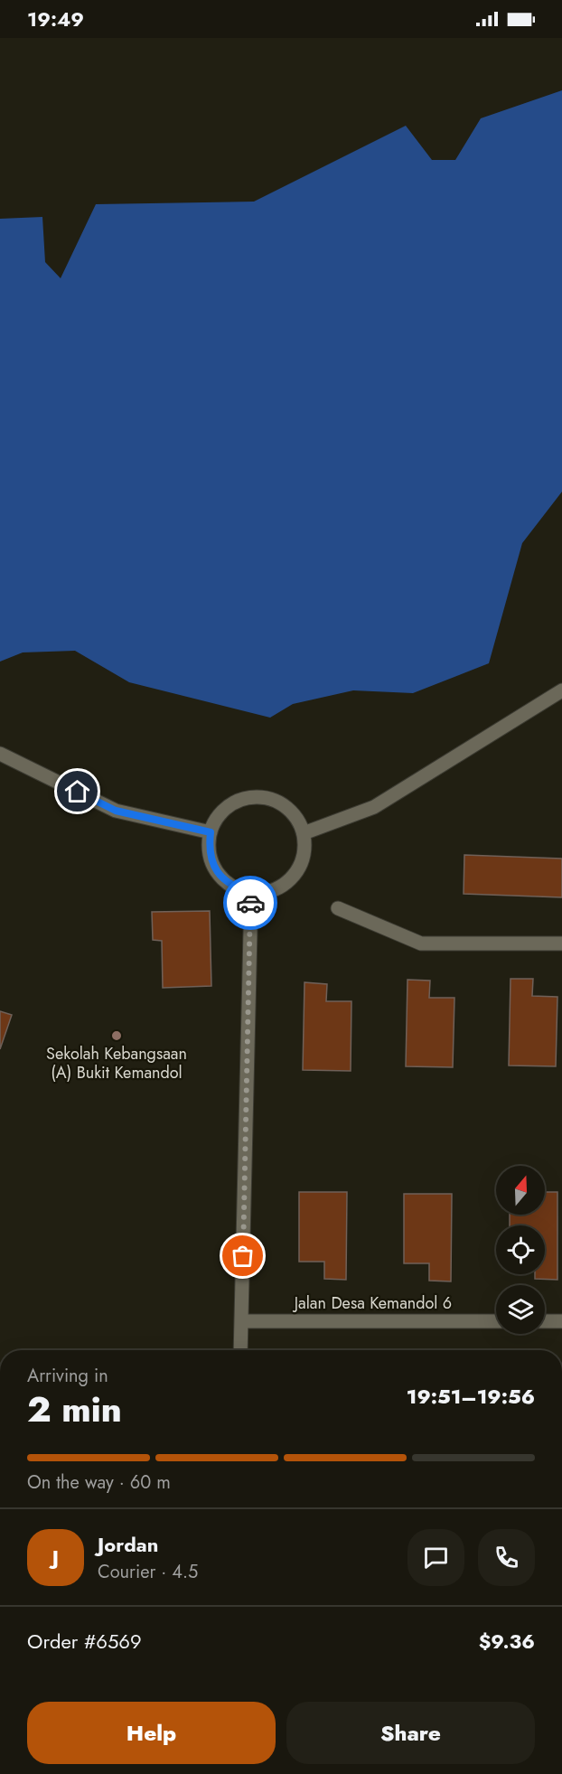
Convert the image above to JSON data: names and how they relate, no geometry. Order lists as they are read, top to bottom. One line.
{"streets":{"street":["Jalan Desa Kemandol 6"]},"places":["Sekolah Kebangsaan (A) Bukit Kemandol"],"north":"top","page":{"status":"19:49","heading":["2 min","Arriving in","19:51–19:56"],"panel":["Jordan","Courier · 4.5","Order #6569","$9.36"],"bar":"On the way · 60 m","round":"J","buttons":["Help","Share"]}}
